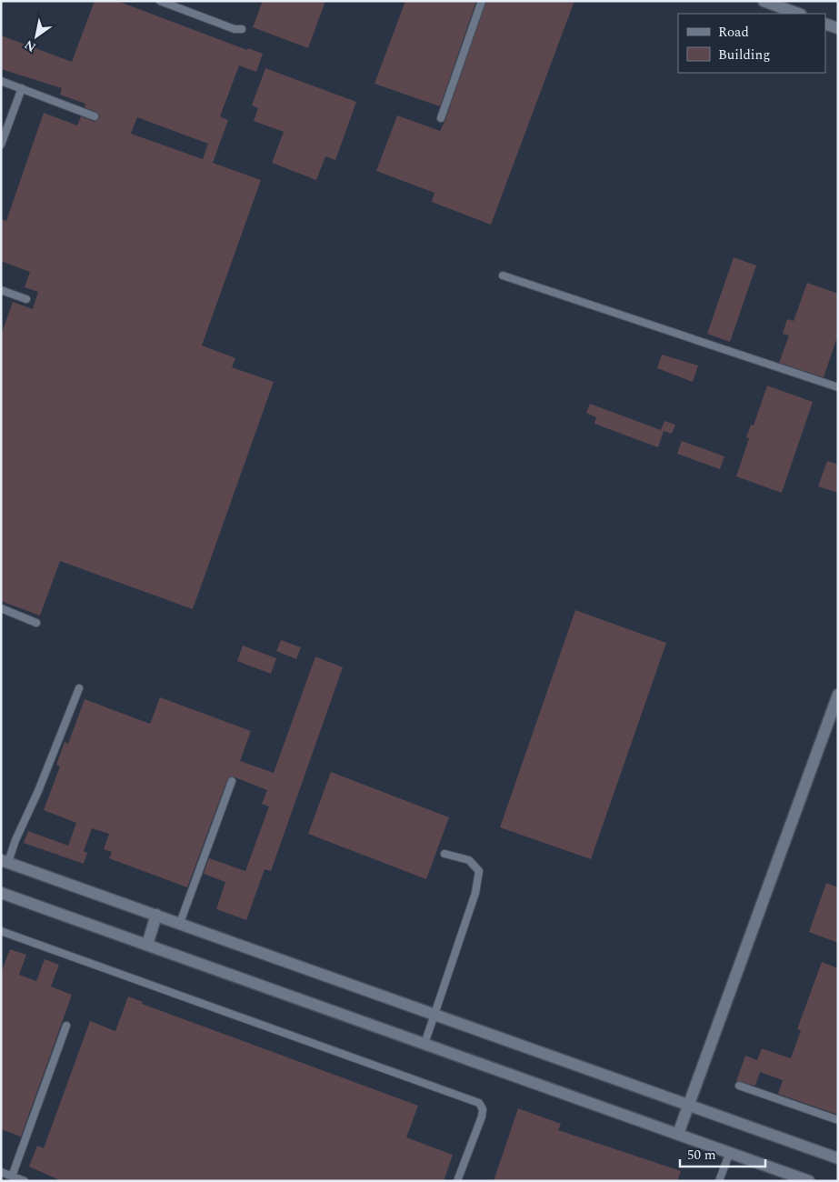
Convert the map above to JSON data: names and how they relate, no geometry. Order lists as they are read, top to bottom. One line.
{"legend":["Road","Building"],"scale_bar":"50 m","north":"bottom left"}
